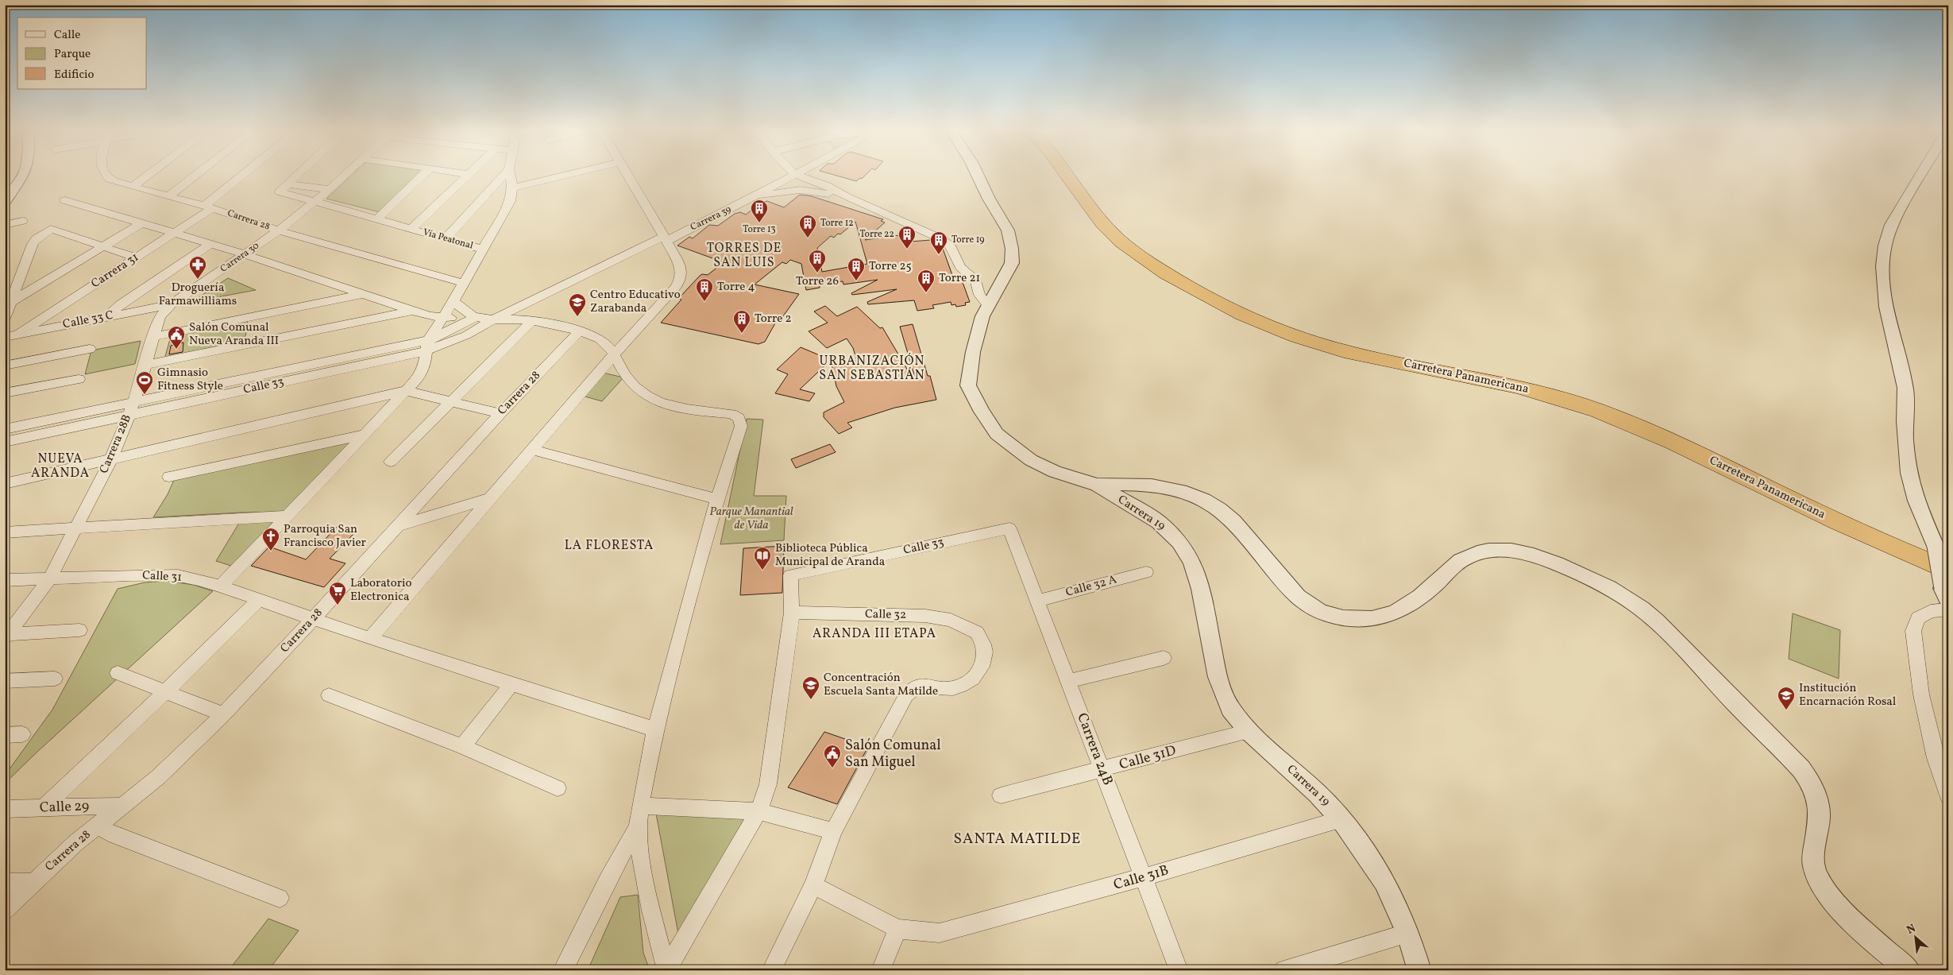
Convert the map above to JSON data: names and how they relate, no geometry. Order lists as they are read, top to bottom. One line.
{"streets":{"highway":["Carretera Panamericana"],"street":["Carrera 39","Carrera 28","Vía Peatonal","Carrera 30","Carrera 31","Calle 33 C","Calle 33","Carrera 28B","Carrera 19","Calle 31","Calle 32 A","Calle 32","Carrera 24B","Calle 31D","Calle 29","Calle 31B"]},"crossings":[["Carrera 39","Calle 33"],["Carrera 28","Carrera 30"],["Carrera 28","Carrera 31"],["Carrera 28","Calle 31"],["Carrera 28","Calle 29"],["Vía Peatonal","Carrera 30"],["Carrera 30","Calle 33 C"],["Carrera 30","Carrera 28B"],["Carrera 31","Calle 33 C"],["Calle 33 C","Carrera 28B"],["Calle 33","Carrera 28B"],["Calle 33","Calle 32"],["Calle 33","Carrera 24B"],["Carrera 28B","Calle 31"],["Carrera 19","Calle 31D"],["Carrera 19","Calle 31B"],["Calle 32 A","Carrera 24B"],["Carrera 24B","Calle 31D"],["Carrera 24B","Calle 31B"]],"districts":["TORRES DE SAN LUIS","URBANIZACIÓN SAN SEBASTIÁN","NUEVA ARANDA","LA FLORESTA","ARANDA III ETAPA","SANTA MATILDE"],"parks":["Parque Manantial de Vida"],"places":{"building":["Torre 13","Torre 12","Torre 22","Torre 19","Torre 26","Torre 25","Torre 21","Torre 4","Torre 2"],"pharmacy":["Droguería Farmawilliams"],"school or university":["Centro Educativo Zarabanda","Concentración Escuela Santa Matilde","Institución Encarnación Rosal"],"public building":["Salón Comunal Nueva Aranda III","Salón Comunal San Miguel"],"sports":["Gimnasio Fitness Style"],"church":["Parroquia San Francisco Javier"],"library":["Biblioteca Pública Municipal de Aranda"],"supermarket":["Laboratorio Electronica"]},"legend":["Calle","Parque","Edificio"],"north":"top left"}
